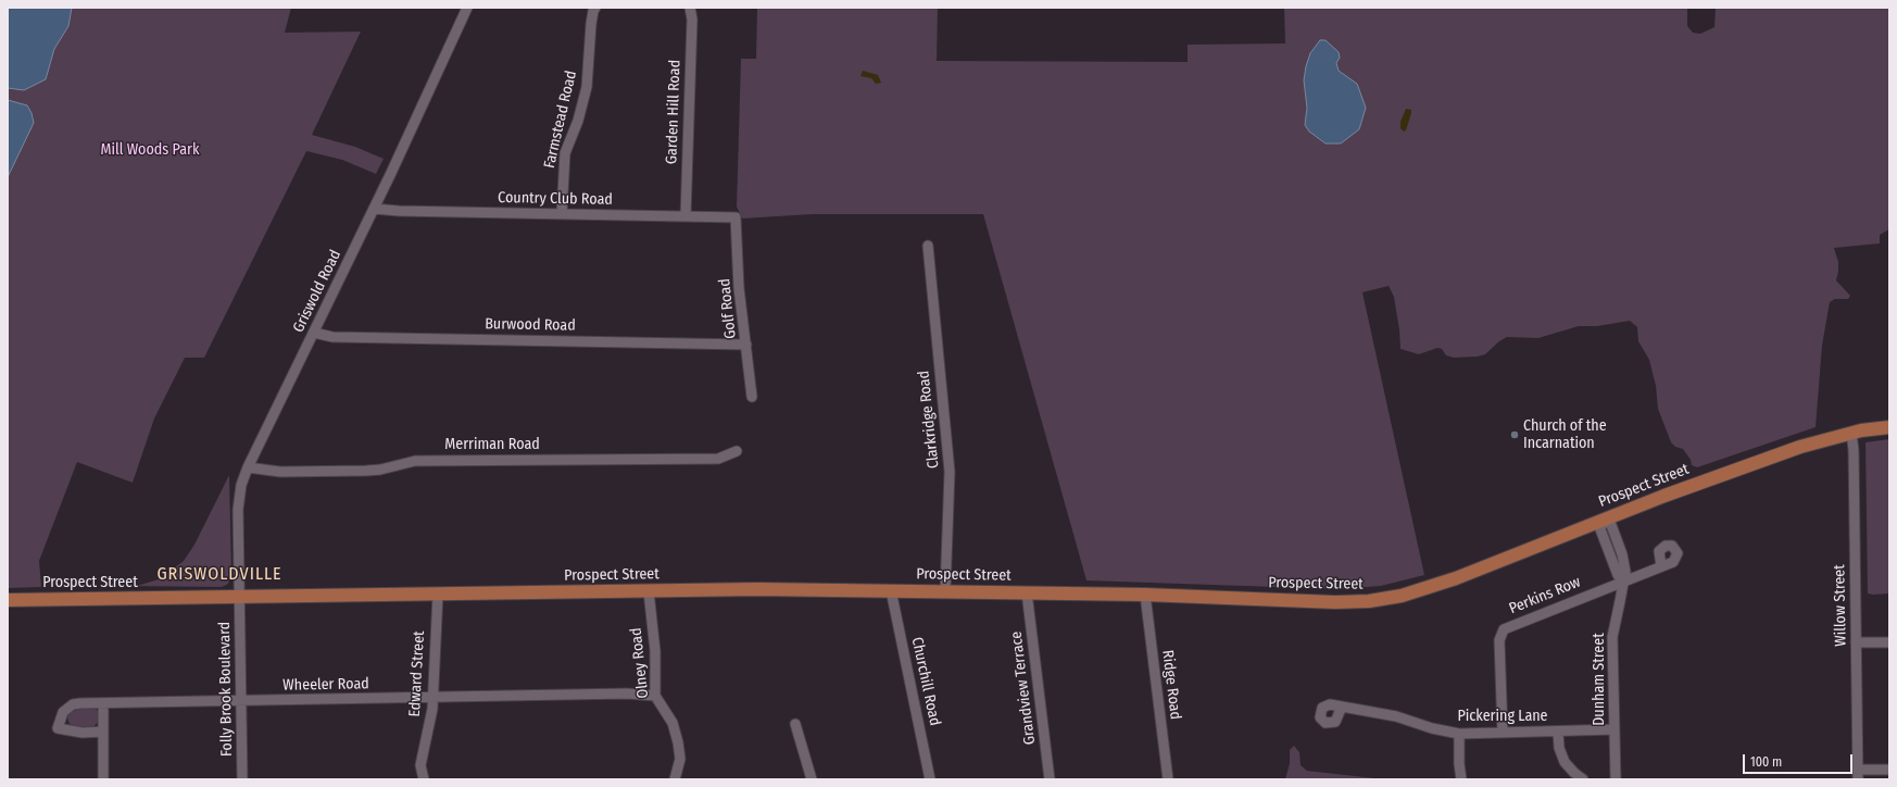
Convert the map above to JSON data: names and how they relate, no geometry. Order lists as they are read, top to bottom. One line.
{"streets":{"main road":["Prospect Street"],"street":["Garden Hill Road","Farmstead Road","Country Club Road","Griswold Road","Golf Road","Burwood Road","Clarkridge Road","Merriman Road","Perkins Row","Willow Street","Olney Road","Edward Street","Dunham Street","Churchill Road","Wheeler Road","Ridge Road","Grandview Terrace","Folly Brook Boulevard","Pickering Lane"]},"crossings":[["Garden Hill Road","Country Club Road"],["Farmstead Road","Country Club Road"],["Country Club Road","Griswold Road"],["Country Club Road","Golf Road"],["Griswold Road","Burwood Road"],["Griswold Road","Merriman Road"],["Griswold Road","Prospect Street"],["Griswold Road","Folly Brook Boulevard"],["Golf Road","Burwood Road"],["Clarkridge Road","Prospect Street"],["Prospect Street","Willow Street"],["Prospect Street","Olney Road"],["Prospect Street","Edward Street"],["Prospect Street","Churchill Road"],["Prospect Street","Ridge Road"],["Prospect Street","Grandview Terrace"],["Prospect Street","Folly Brook Boulevard"],["Perkins Row","Dunham Street"],["Perkins Row","Pickering Lane"],["Olney Road","Wheeler Road"],["Edward Street","Wheeler Road"],["Dunham Street","Pickering Lane"],["Wheeler Road","Folly Brook Boulevard"]],"districts":["GRISWOLDVILLE"],"parks":["Mill Woods Park"],"places":["Church of the Incarnation"],"scale_bar":"100 m"}
